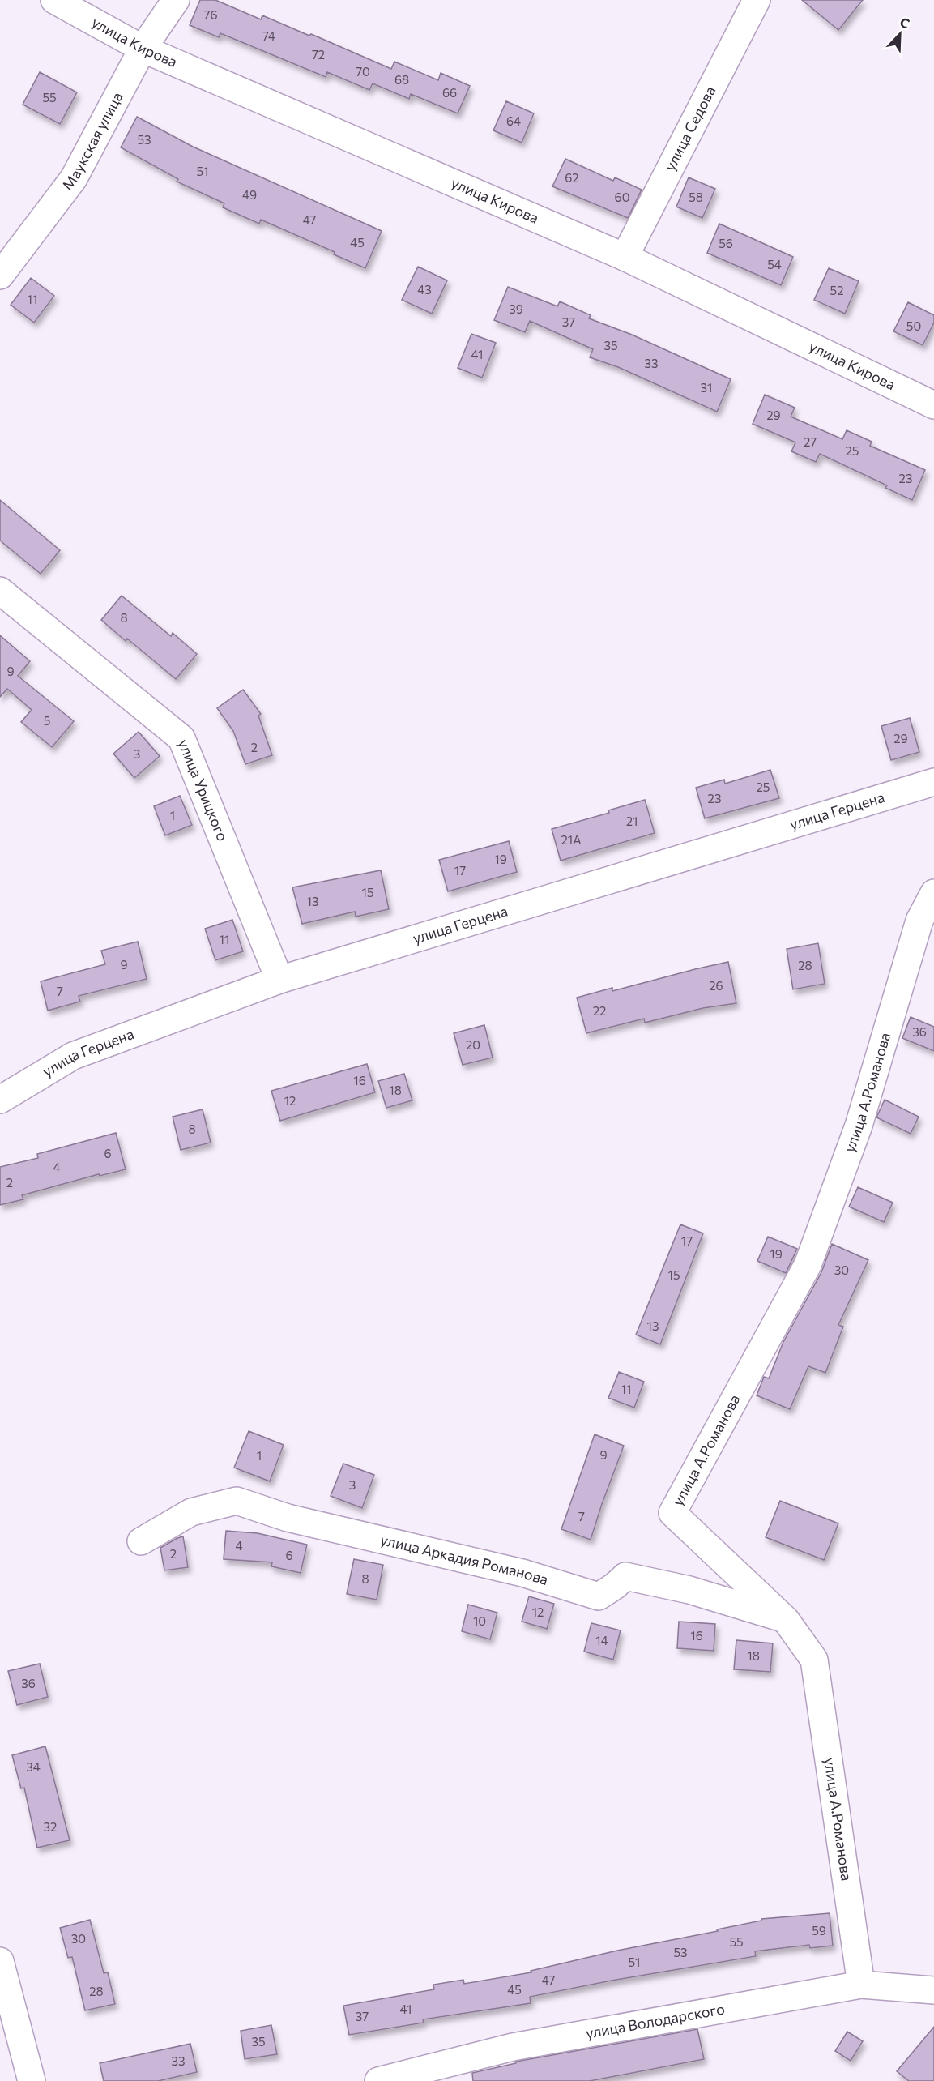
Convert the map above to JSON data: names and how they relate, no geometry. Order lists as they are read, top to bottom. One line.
{"streets":{"street":["улица Кирова","улица Седова","Маукская улица","улица Урицкого","улица Герцена","улица А.Романова","улица Аркадия Романова","улица Володарского"]},"crossings":[["улица Кирова","улица Седова"],["улица Кирова","Маукская улица"],["улица Урицкого","улица Герцена"],["улица А.Романова","улица Аркадия Романова"],["улица А.Романова","улица Володарского"]],"house_numbers":["76","74","72","70","68","66","55","64","53","51","62","49","60","58","47","45","56","54","43","52","11","39","37","50","35","41","33","31","29","27","25","23","8","9","5","29","2","3","25","23","1","21","21А","19","17","15","13","11","9","28","26","7","22","36","20","16","18","12","8","6","4","2","17","19","30","15","13","11","9","1","3","7","4","2","6","8","12","10","16","14","18","36","34","32","59","30","55","53","51","47","45","28","41","37","35","33"],"north":"top right"}
